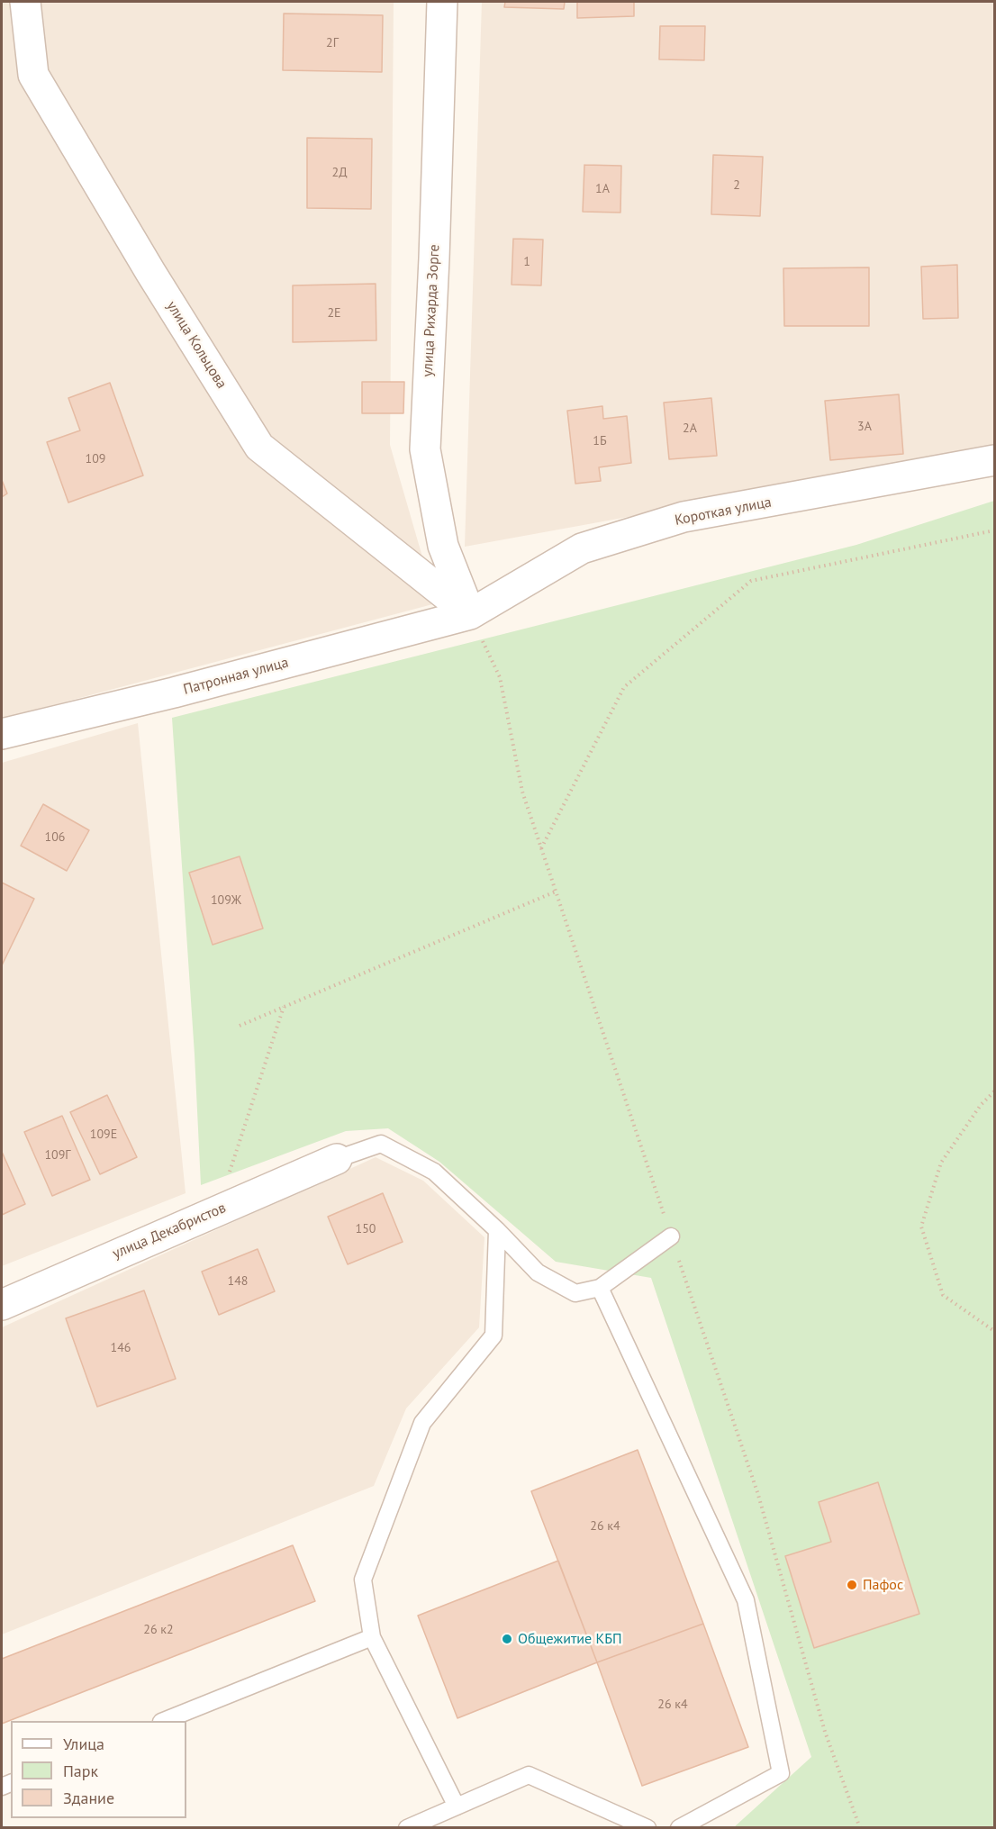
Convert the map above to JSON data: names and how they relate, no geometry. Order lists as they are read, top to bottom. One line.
{"streets":{"street":["улица Рихарда Зорге","улица Кольцова","Короткая улица","Патронная улица","улица Декабристов"]},"crossings":[["улица Рихарда Зорге","улица Кольцова"],["улица Рихарда Зорге","Короткая улица"],["улица Рихарда Зорге","Патронная улица"],["улица Кольцова","Короткая улица"],["улица Кольцова","Патронная улица"],["Короткая улица","Патронная улица"]],"places":["Пафос","Общежитие КБП"],"house_numbers":["2Г","2Д","2","1А","1","2Е","3А","2А","1Б","109","106","109Ж","109Е","109Г","150","148","146","26 к4","26 к2","26 к4"],"legend":["Улица","Парк","Здание"]}
